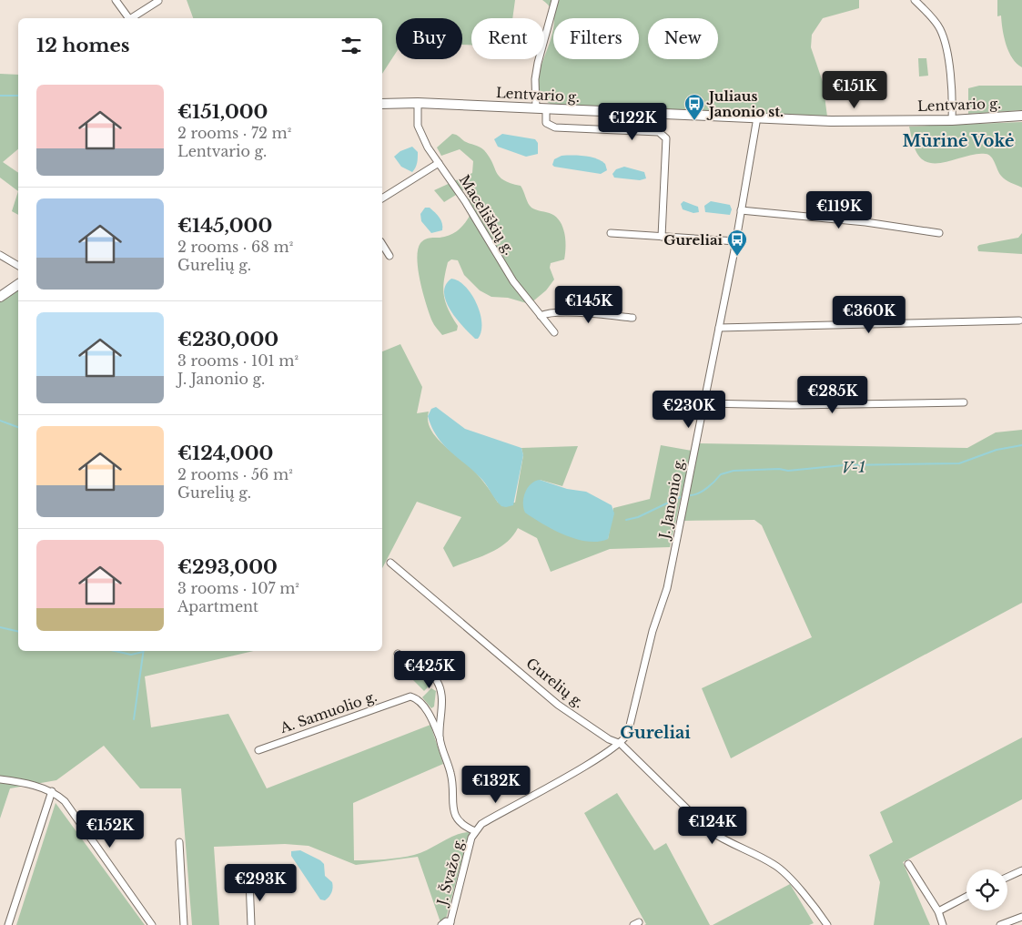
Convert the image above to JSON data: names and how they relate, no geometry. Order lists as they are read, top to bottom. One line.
{"streets":{"main road":["Lentvario g."],"street":["Maceliškių g.","J. Janonio g.","Gurelių g.","A. Samuolio g.","J. Švažo g."]},"crossings":[["Lentvario g.","Maceliškių g."],["Lentvario g.","J. Janonio g."],["J. Janonio g.","Gurelių g."],["J. Janonio g.","J. Švažo g."],["Gurelių g.","J. Švažo g."]],"districts":["Mūrinė Vokė","Gureliai"],"water":["V-1"],"places":{"bus stop":["Juliaus Janonio st.","Gureliai"]},"page":{"chip":["Buy","Rent","Filters","New"],"heading":"12 homes","price":["€151K","€122K","€119K","€145K","€360K","€285K","€230K","€425K","€132K","€124K","€152K","€293K"],"list":[{"name":"€151,000","note":"2 rooms · 72 m² · Lentvario g."},{"name":"€145,000","note":"2 rooms · 68 m² · Gurelių g."},{"name":"€230,000","note":"3 rooms · 101 m² · J. Janonio g."},{"name":"€124,000","note":"2 rooms · 56 m² · Gurelių g."},{"name":"€293,000","note":"3 rooms · 107 m² · Apartment"}]}}
